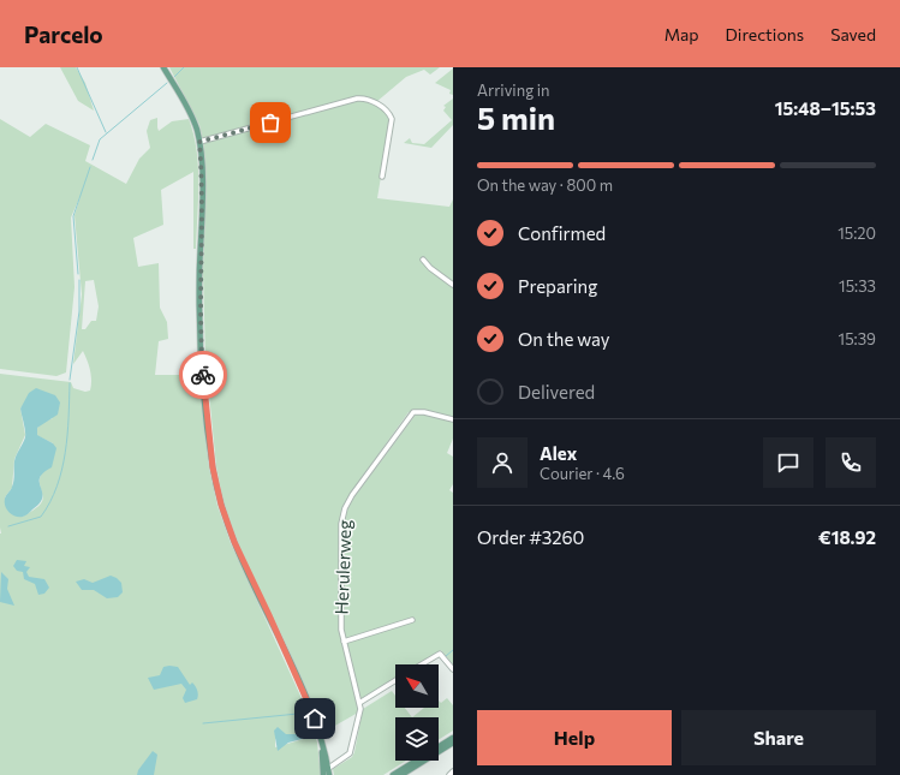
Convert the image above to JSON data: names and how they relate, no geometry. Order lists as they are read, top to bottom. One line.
{"streets":{"street":["Herulerweg"]},"north":"top left","page":{"header":"Parcelo","nav":["Map","Directions","Saved"],"heading":["5 min","Arriving in","15:48–15:53"],"panel":["Alex","Courier · 4.6","Order #3260","€18.92"],"bar":"On the way · 800 m","list":[["Confirmed","15:20"],["Preparing","15:33"],["On the way","15:39"],"Delivered"],"buttons":["Help","Share"]}}
